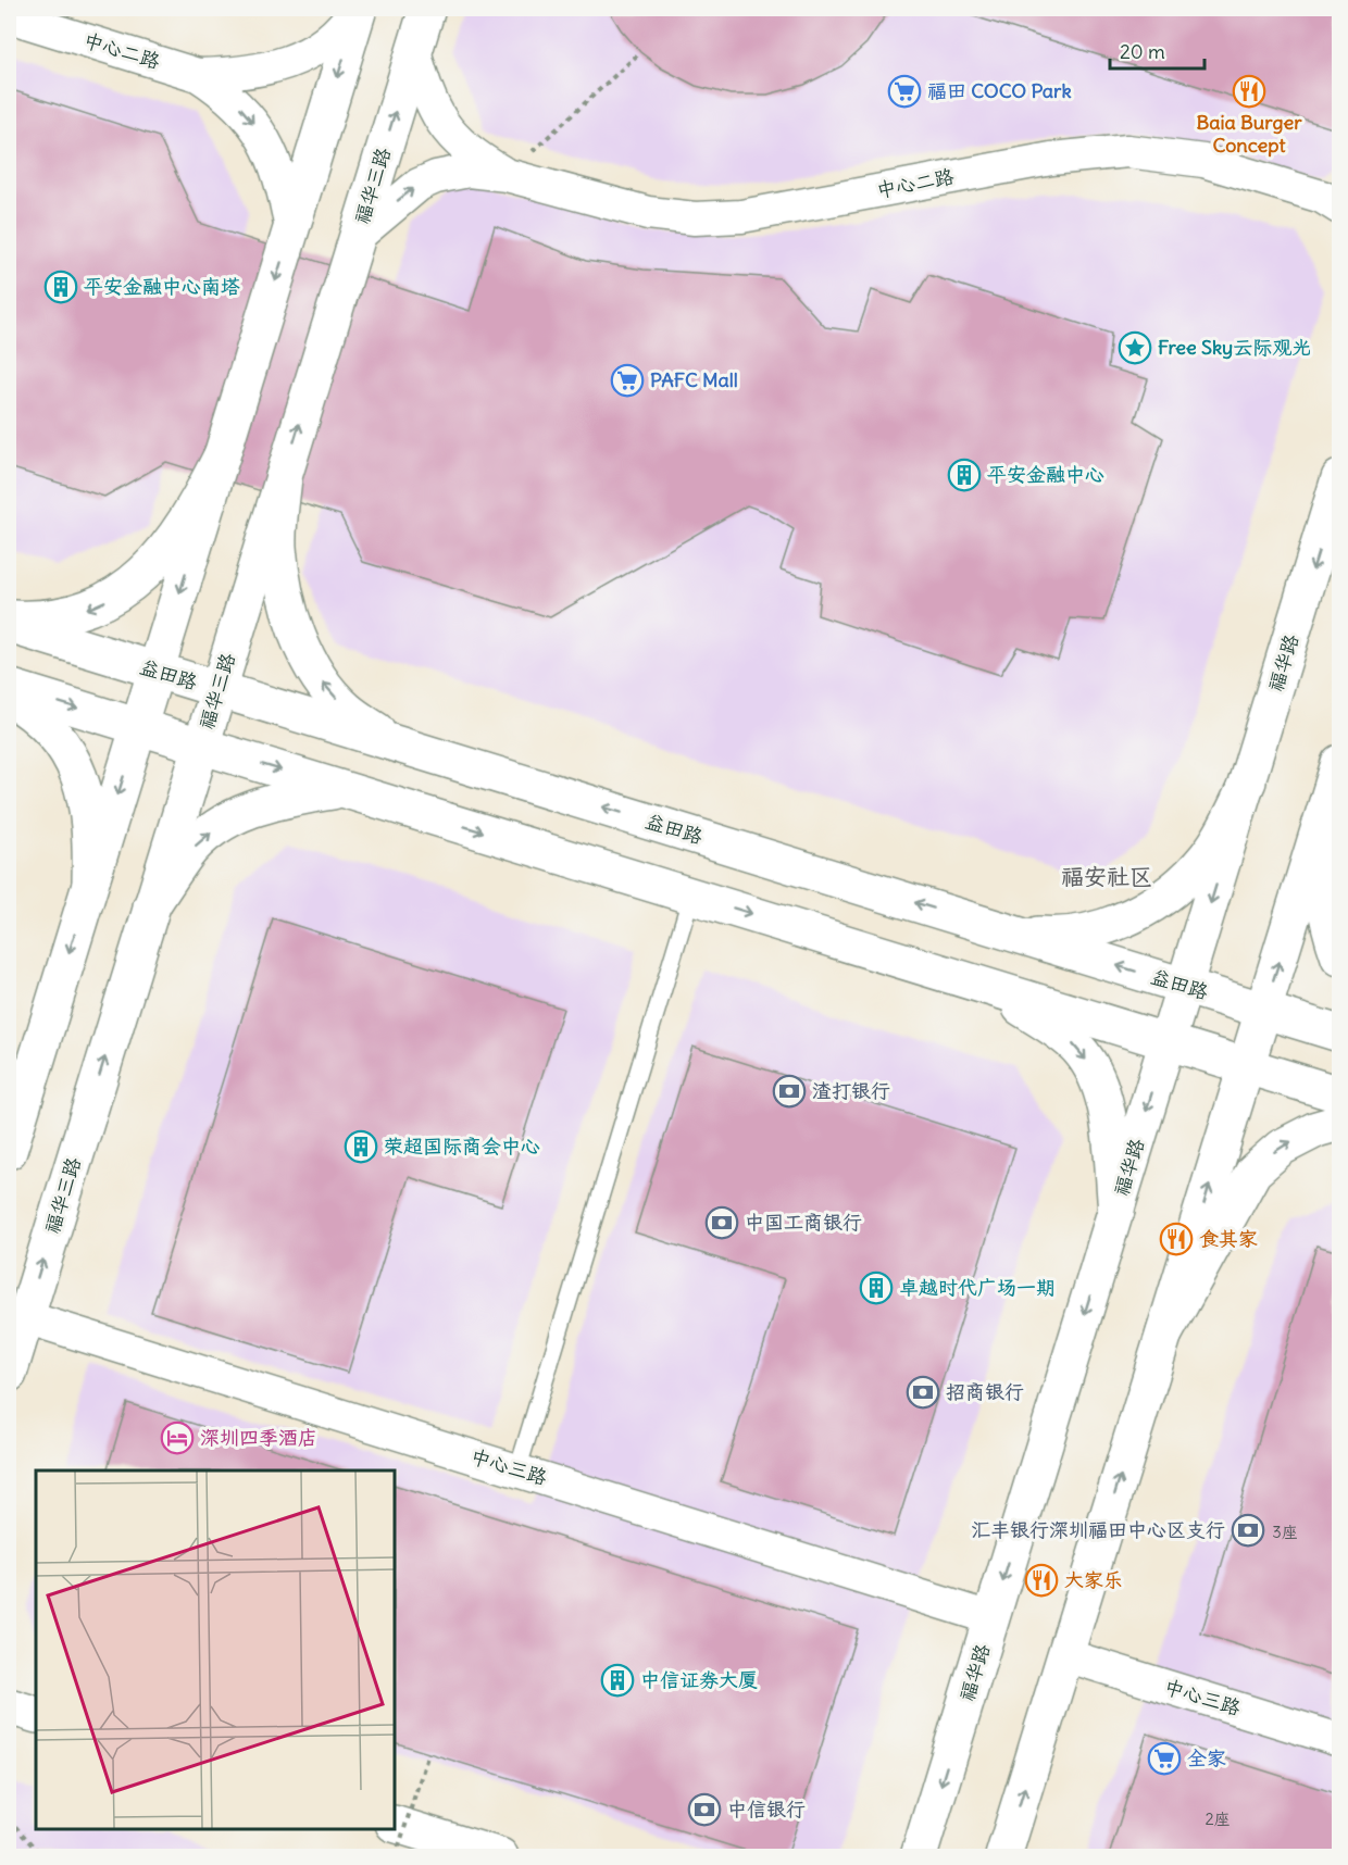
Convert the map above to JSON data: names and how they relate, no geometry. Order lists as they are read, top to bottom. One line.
{"streets":{"main road":["福华三路","福华路","益田路"],"street":["中心二路","中心三路"]},"crossings":[["中心二路","福华三路"],["福华三路","益田路"],["福华三路","中心三路"],["福华路","益田路"],["福华路","中心三路"]],"districts":["福安社区"],"places":{"supermarket":["福田 COCO Park","PAFC Mall","全家"],"restaurant":["Baia Burger Concept","食其家","大家乐"],"building":["平安金融中心南塔","平安金融中心","荣超国际商会中心","卓越时代广场一期","中信证券大厦"],"place":["Free Sky云际观光"],"bank":["渣打银行","中国工商银行","招商银行","汇丰银行深圳福田中心区支行","中信银行"],"hotel":["深圳四季酒店"]},"house_numbers":["3座","2座"],"scale_bar":"20 m"}
